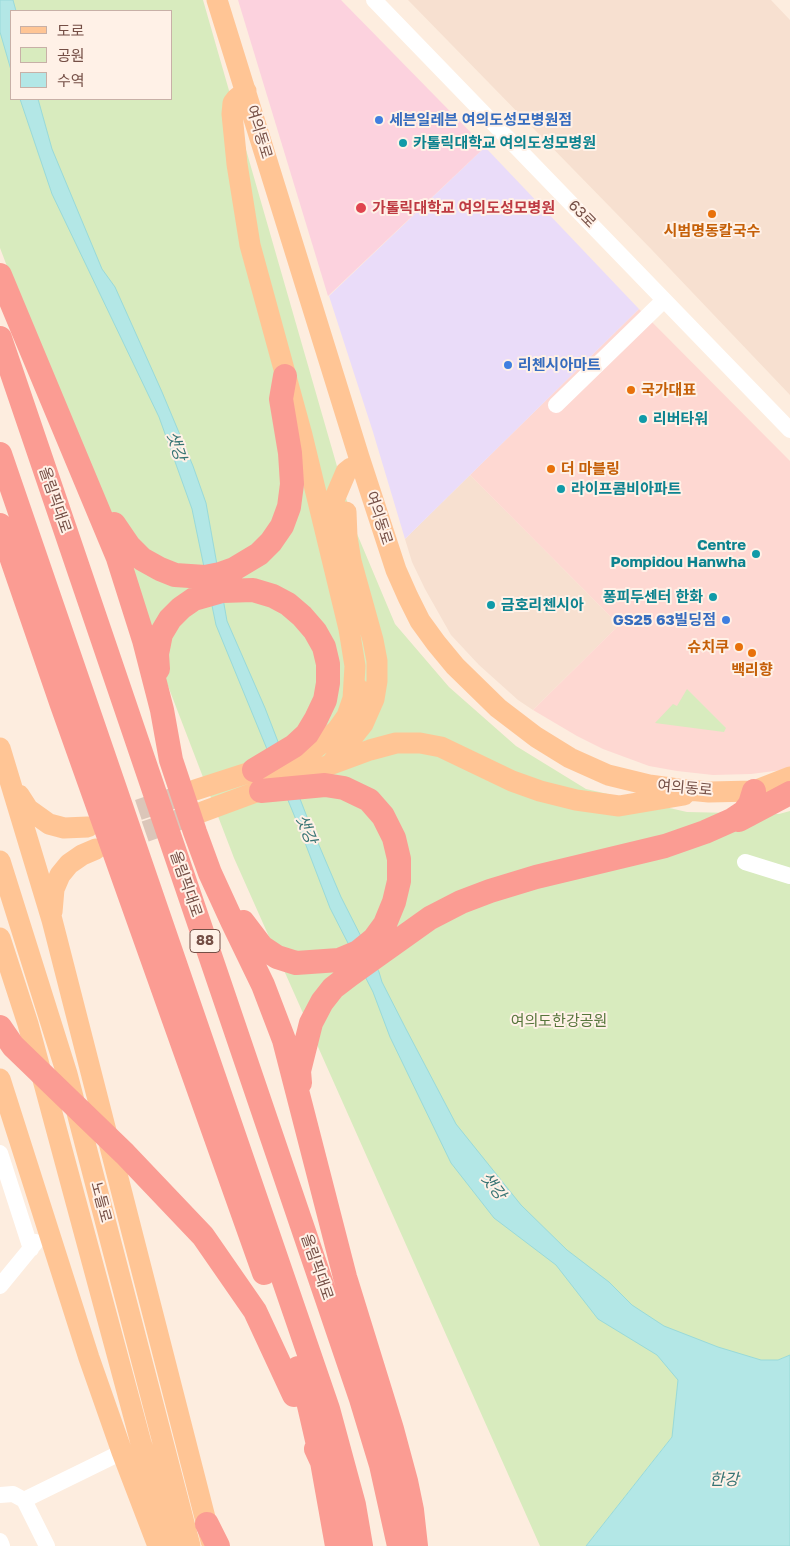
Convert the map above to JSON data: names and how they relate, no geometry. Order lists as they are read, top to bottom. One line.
{"streets":{"highway":["올림픽대로","88"],"main road":["여의동로","노들로"],"street":["63로"]},"water":["샛강","한강"],"parks":["여의도한강공원"],"places":["세븐일레븐 여의도성모병원점","카톨릭대학교 여의도성모병원","가톨릭대학교 여의도성모병원","시범명동칼국수","리첸시아마트","국가대표","리버타워","더 마블링","라이프콤비아파트","Centre Pompidou Hanwha","퐁피두센터 한화","금호리첸시아","GS25 63빌딩점","슈치쿠","백리향"],"legend":["도로","공원","수역"]}
